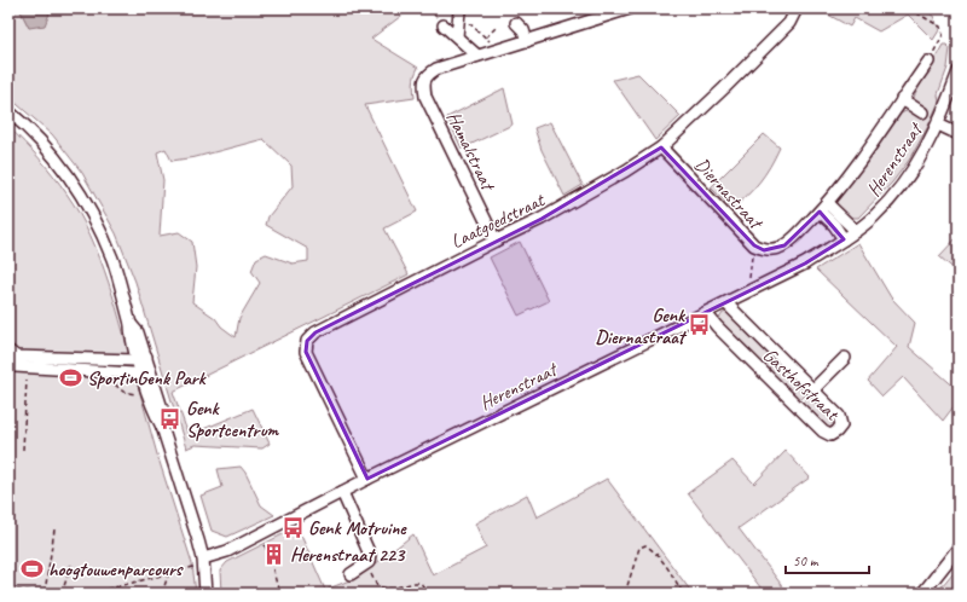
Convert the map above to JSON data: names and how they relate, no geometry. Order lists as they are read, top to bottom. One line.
{"streets":{"street":["Hamalstraat","Herenstraat","Diernastraat","Laatgoedstraat","Gasthofstraat"]},"crossings":[["Hamalstraat","Laatgoedstraat"],["Herenstraat","Diernastraat"],["Herenstraat","Laatgoedstraat"],["Herenstraat","Gasthofstraat"],["Diernastraat","Laatgoedstraat"]],"places":{"bus stop":["Genk Diernastraat","Genk Sportcentrum","Genk Motruine"],"sports":["SportinGenk Park","hoogtouwenparcours"],"building":["Herenstraat 223"]},"scale_bar":"50 m"}
